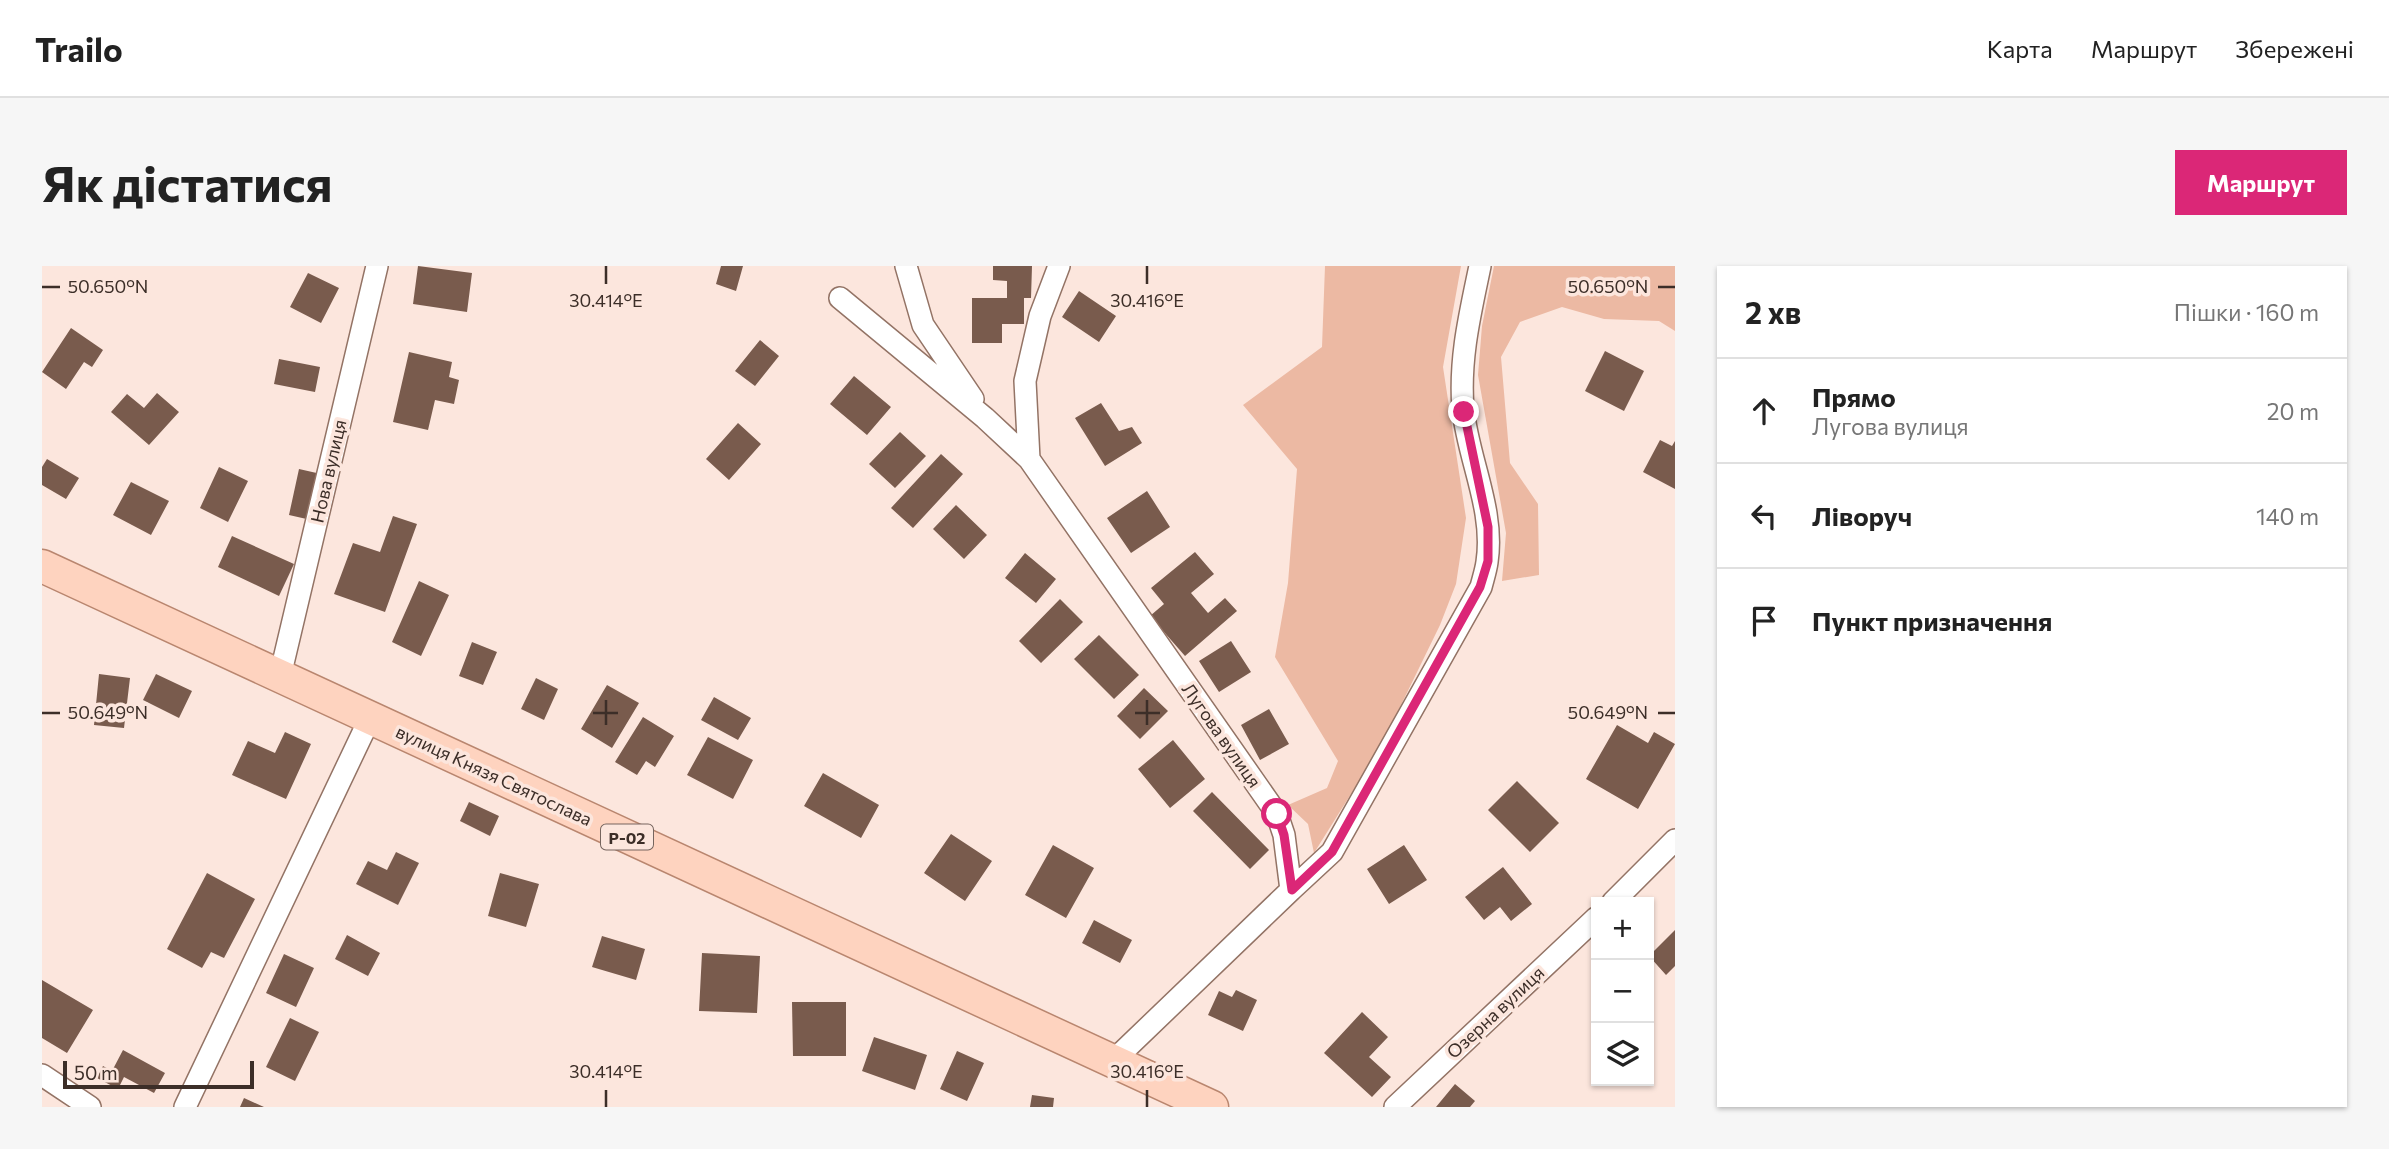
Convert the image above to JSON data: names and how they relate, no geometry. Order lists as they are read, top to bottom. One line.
{"streets":{"main road":["вулиця Князя Святослава","Р-02"],"street":["Нова вулиця","Лугова вулиця","Озерна вулиця"]},"crossings":[["Нова вулиця","вулиця Князя Святослава"]],"scale_bar":"50 m","page":{"header":"Trailo","nav":["Карта","Маршрут","Збережені"],"buttons":"Маршрут","title":"Як дістатися","heading":["2 хв","Пішки · 160 m"],"list":[["Прямо","Лугова вулиця","20 m"],["Ліворуч","140 m"],"Пункт призначення"],"map_buttons":["+","−"],"scale":"50 m"},"coordinates":["50.650°N","30.414°E","30.416°E","50.649°N"]}
